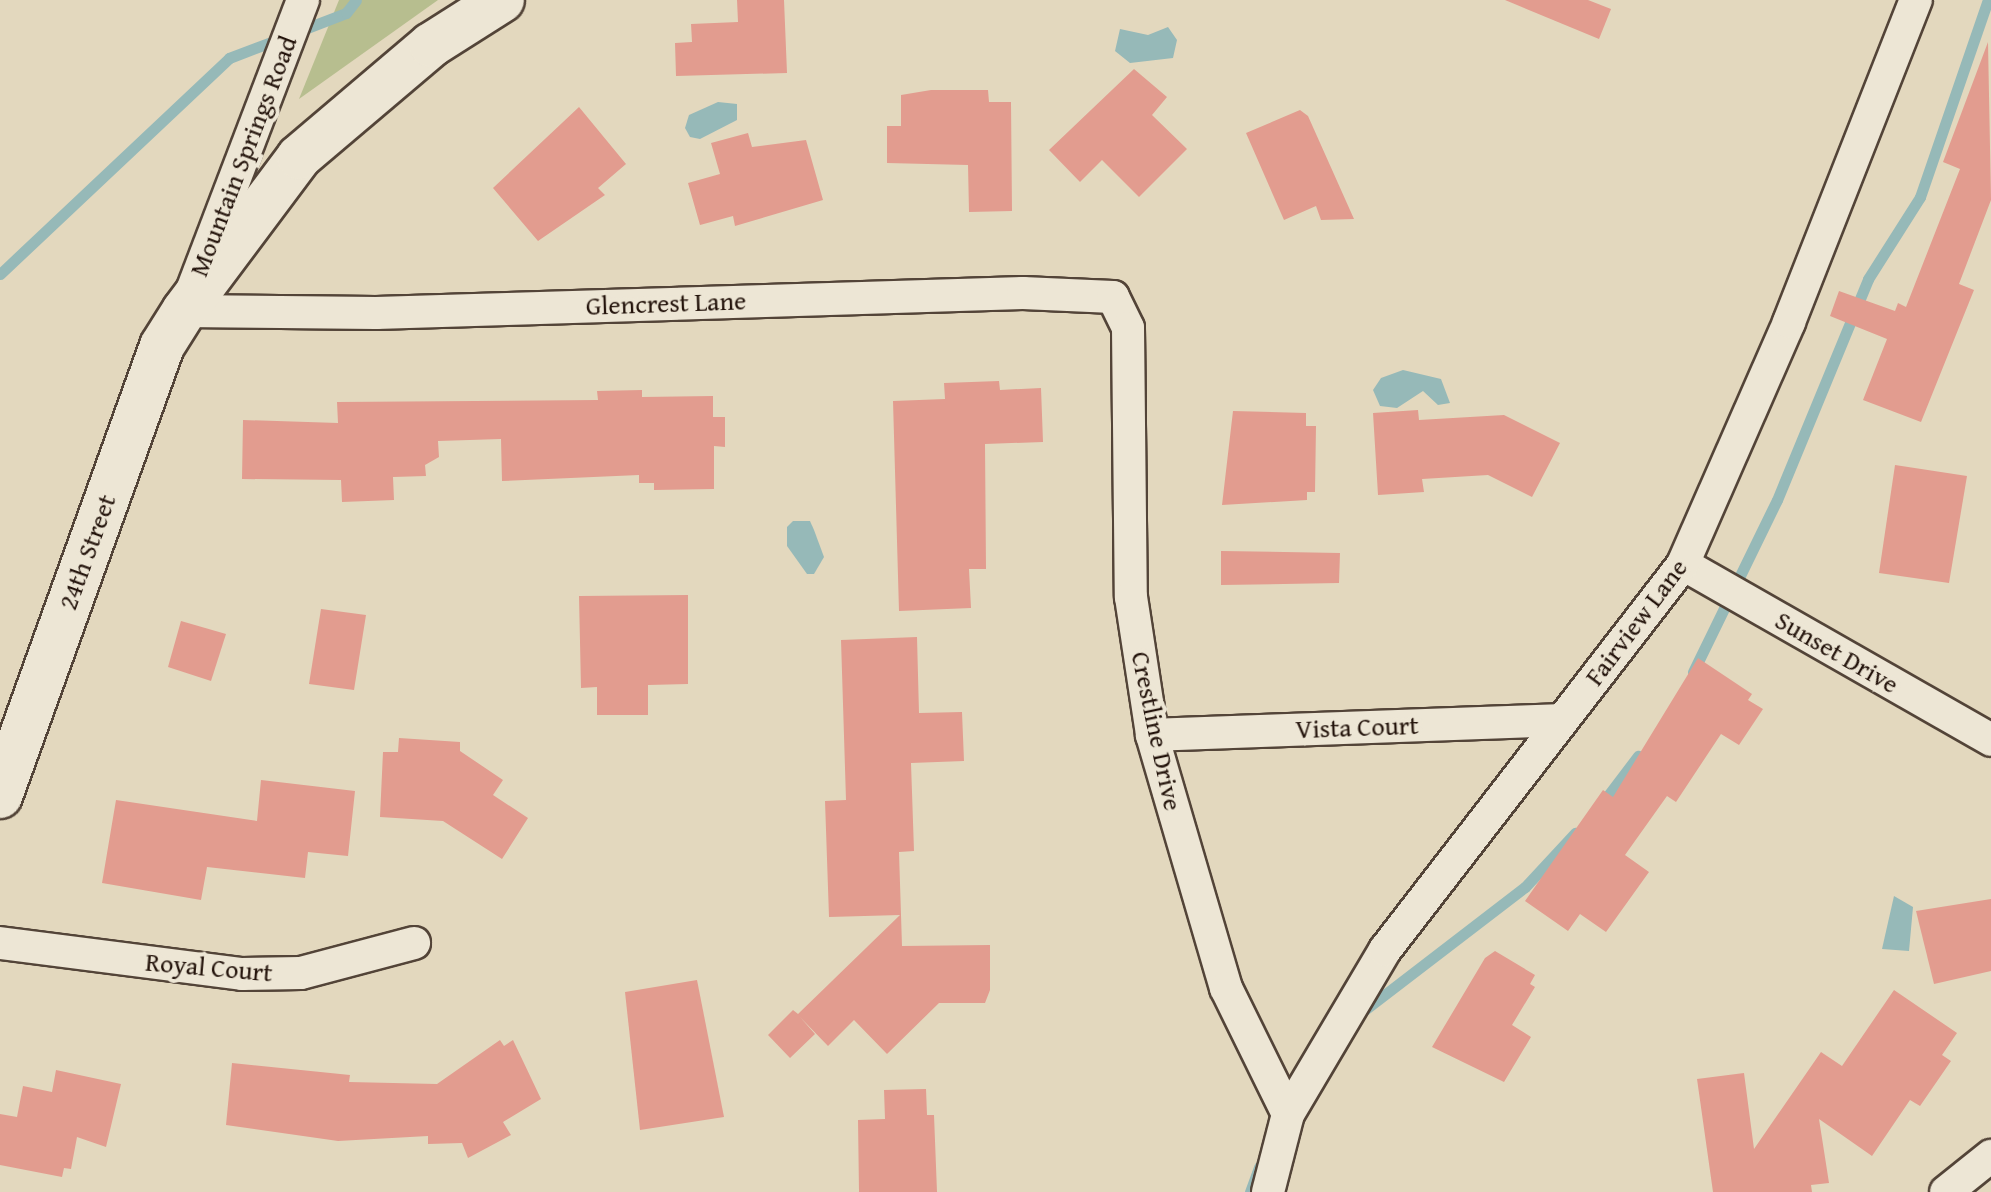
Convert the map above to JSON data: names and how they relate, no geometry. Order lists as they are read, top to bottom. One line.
{"streets":{"main road":["24th Street"],"street":["Mountain Springs Road","Glencrest Lane","Fairview Lane","Sunset Drive","Vista Court","Crestline Drive","Royal Court"]},"crossings":[["Mountain Springs Road","Glencrest Lane"],["Mountain Springs Road","24th Street"],["Glencrest Lane","24th Street"],["Glencrest Lane","Crestline Drive"],["Fairview Lane","Sunset Drive"],["Fairview Lane","Vista Court"],["Fairview Lane","Crestline Drive"],["Vista Court","Crestline Drive"]]}
